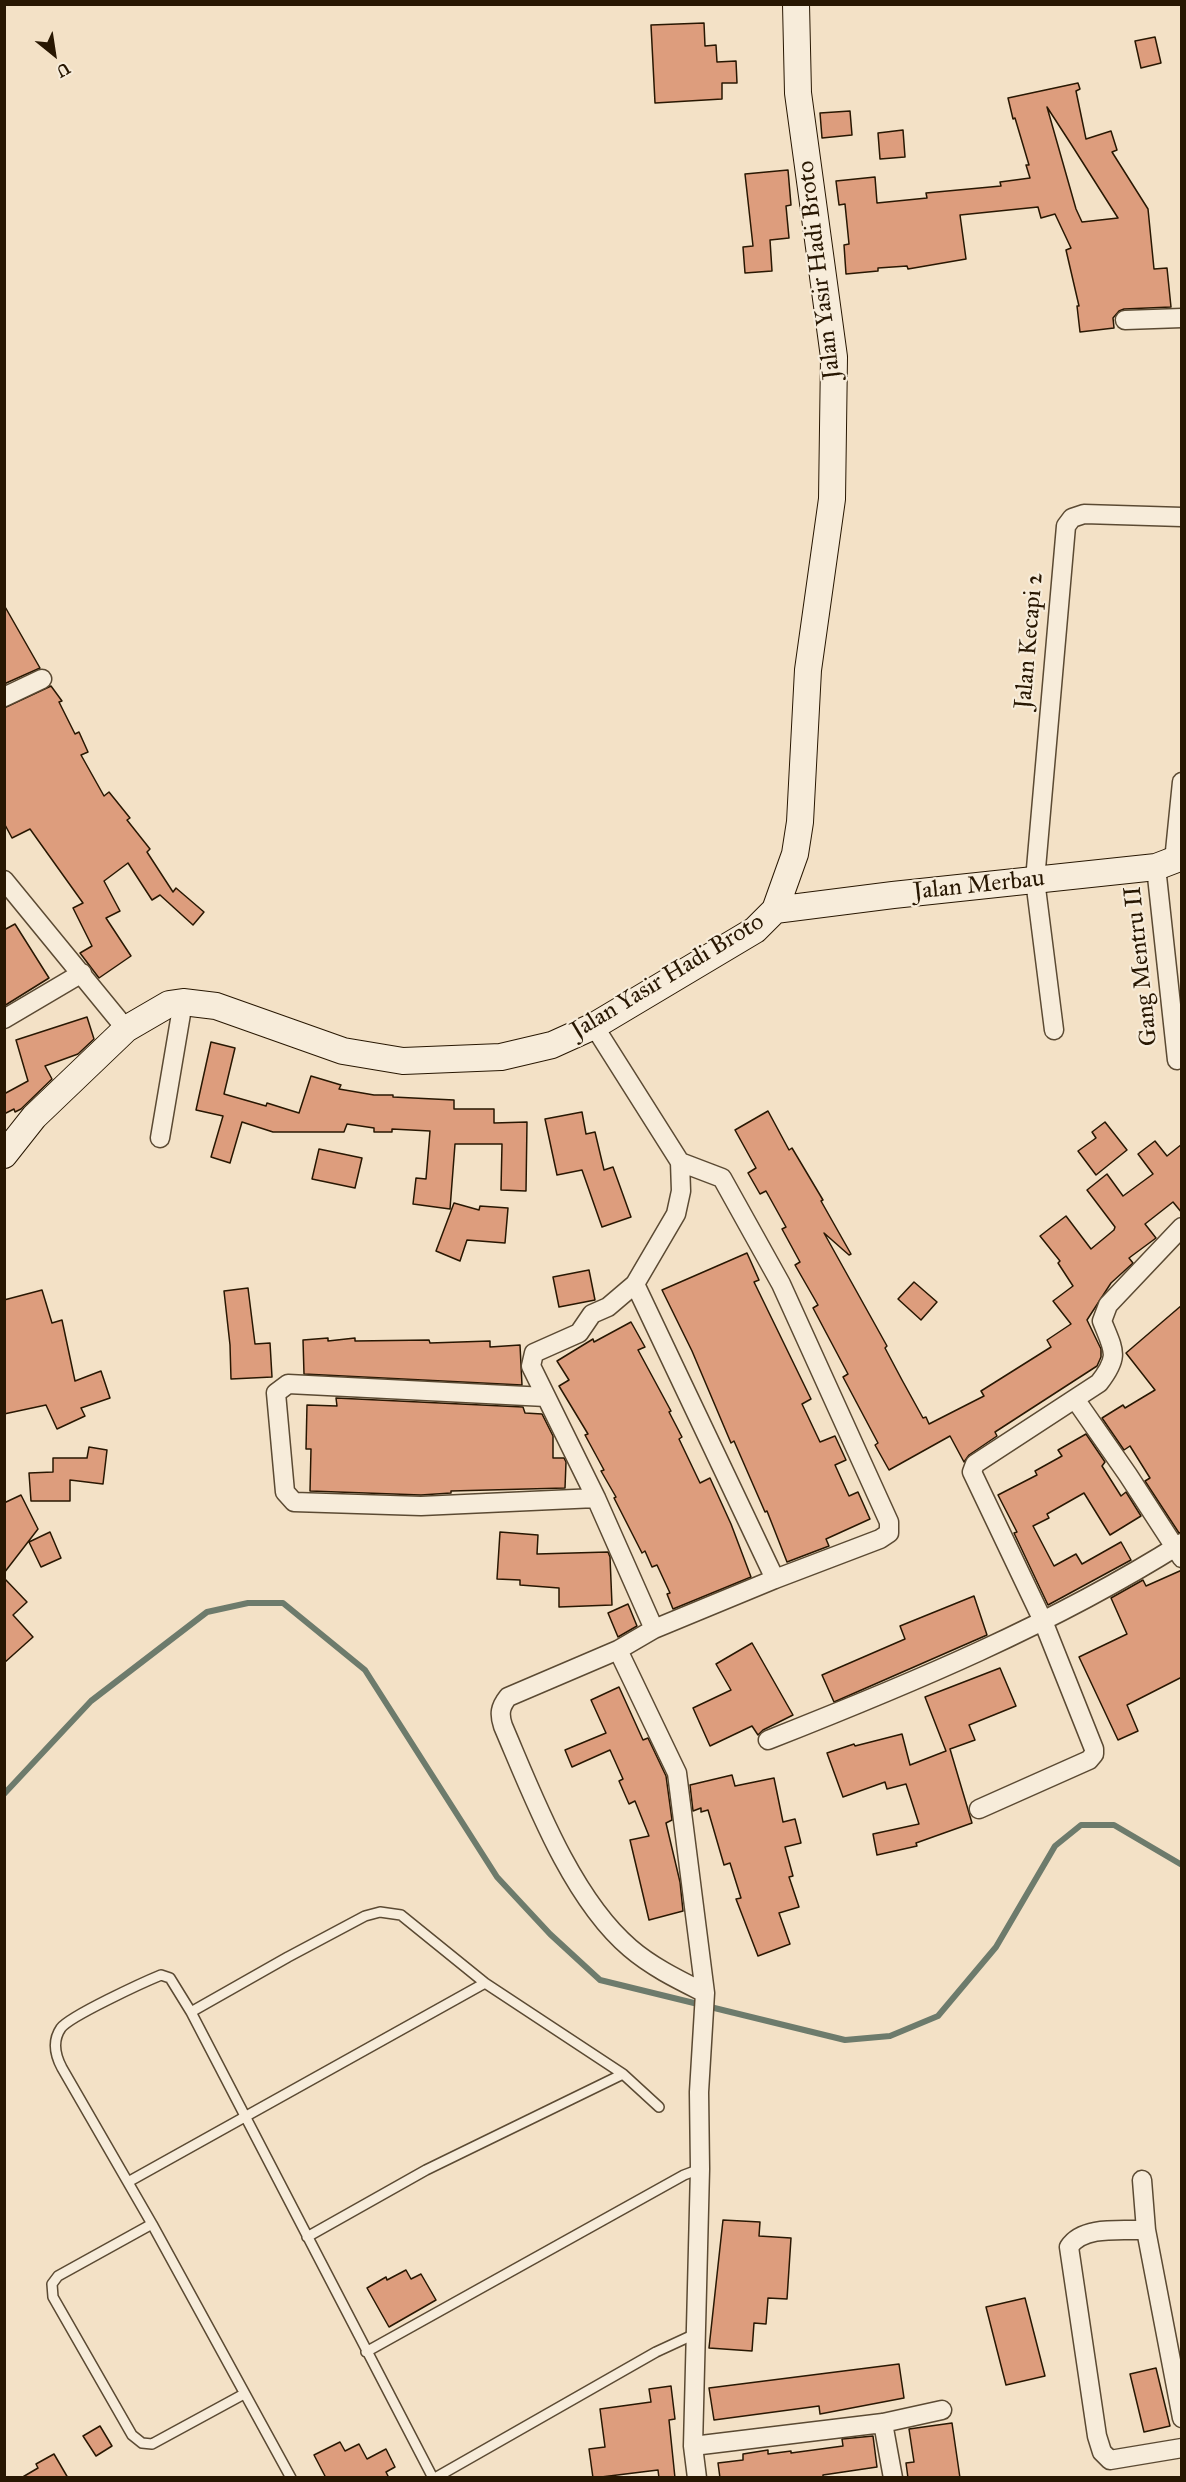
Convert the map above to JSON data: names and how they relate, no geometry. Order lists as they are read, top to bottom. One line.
{"streets":{"street":["Jalan Yasir Hadi Broto","Jalan Kecapi 2","Jalan Merbau","Gang Mentru II"]},"crossings":[["Jalan Yasir Hadi Broto","Jalan Merbau"],["Jalan Kecapi 2","Jalan Merbau"],["Jalan Merbau","Gang Mentru II"]],"north":"bottom right"}
